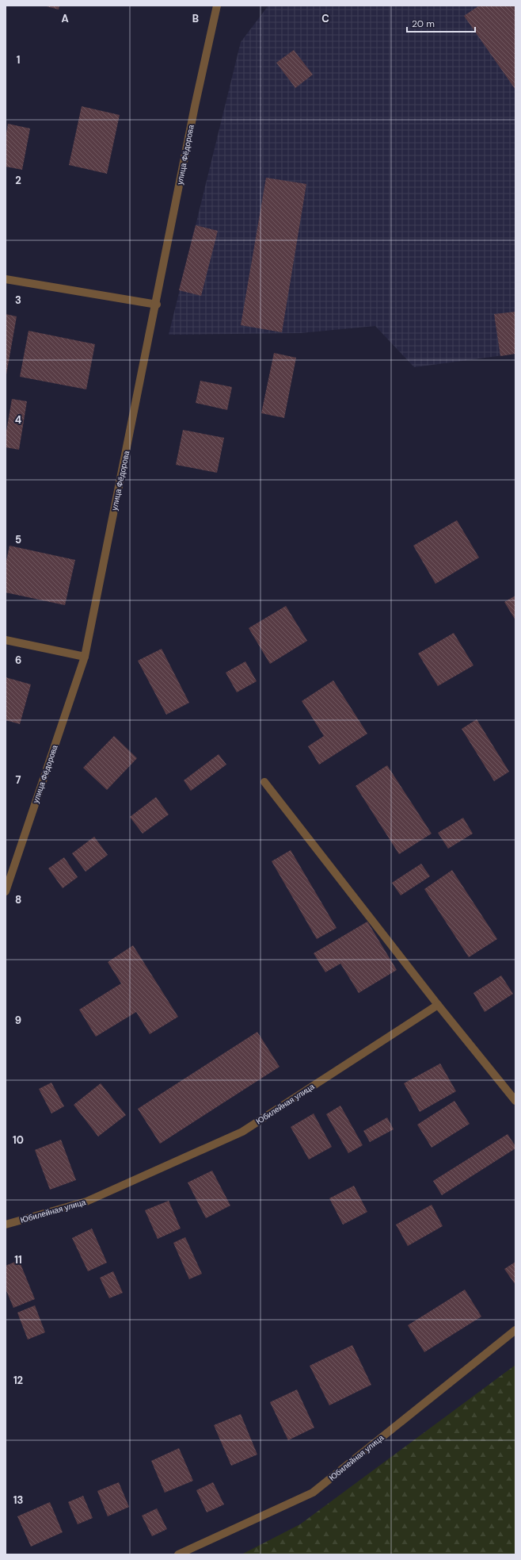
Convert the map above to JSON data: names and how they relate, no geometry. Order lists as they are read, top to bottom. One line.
{"streets":{"street":["улица Фёдорова","Юбилейная улица"]},"scale_bar":"20 m","grid":{"columns":["A","B","C"],"rows":["1","2","3","4","5","6","7","8","9","10","11","12","13"]}}
